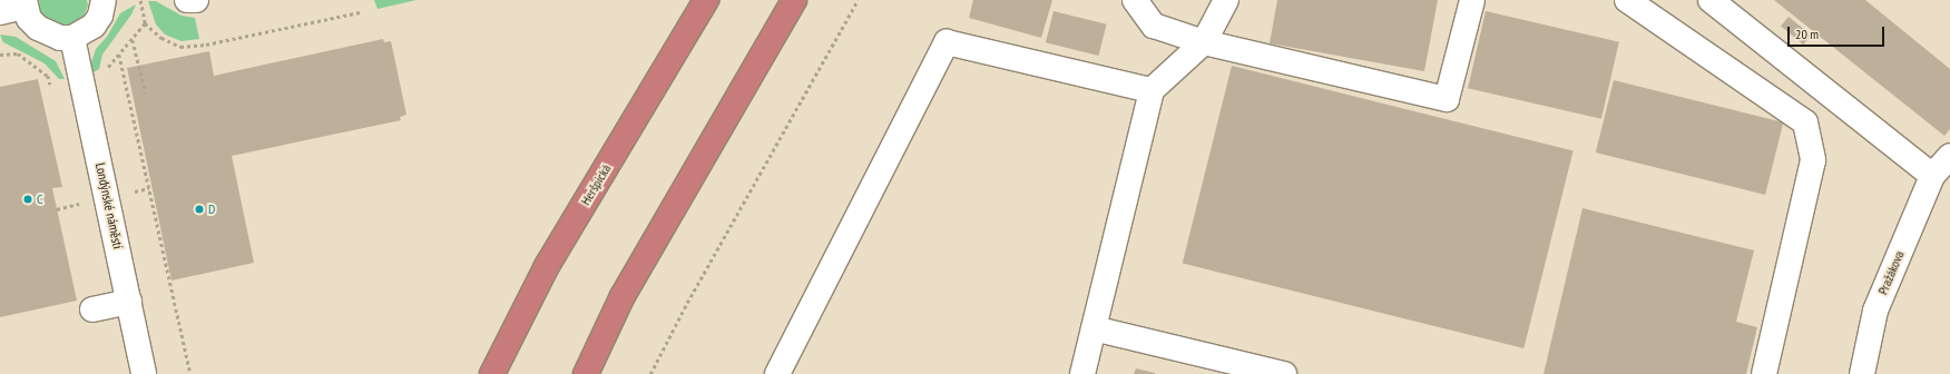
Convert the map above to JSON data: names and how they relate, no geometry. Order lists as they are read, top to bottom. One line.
{"streets":{"highway":["Heršpická"],"street":["Londýnské náměstí","Pražákova"]},"places":["C","D"],"scale_bar":"20 m"}
